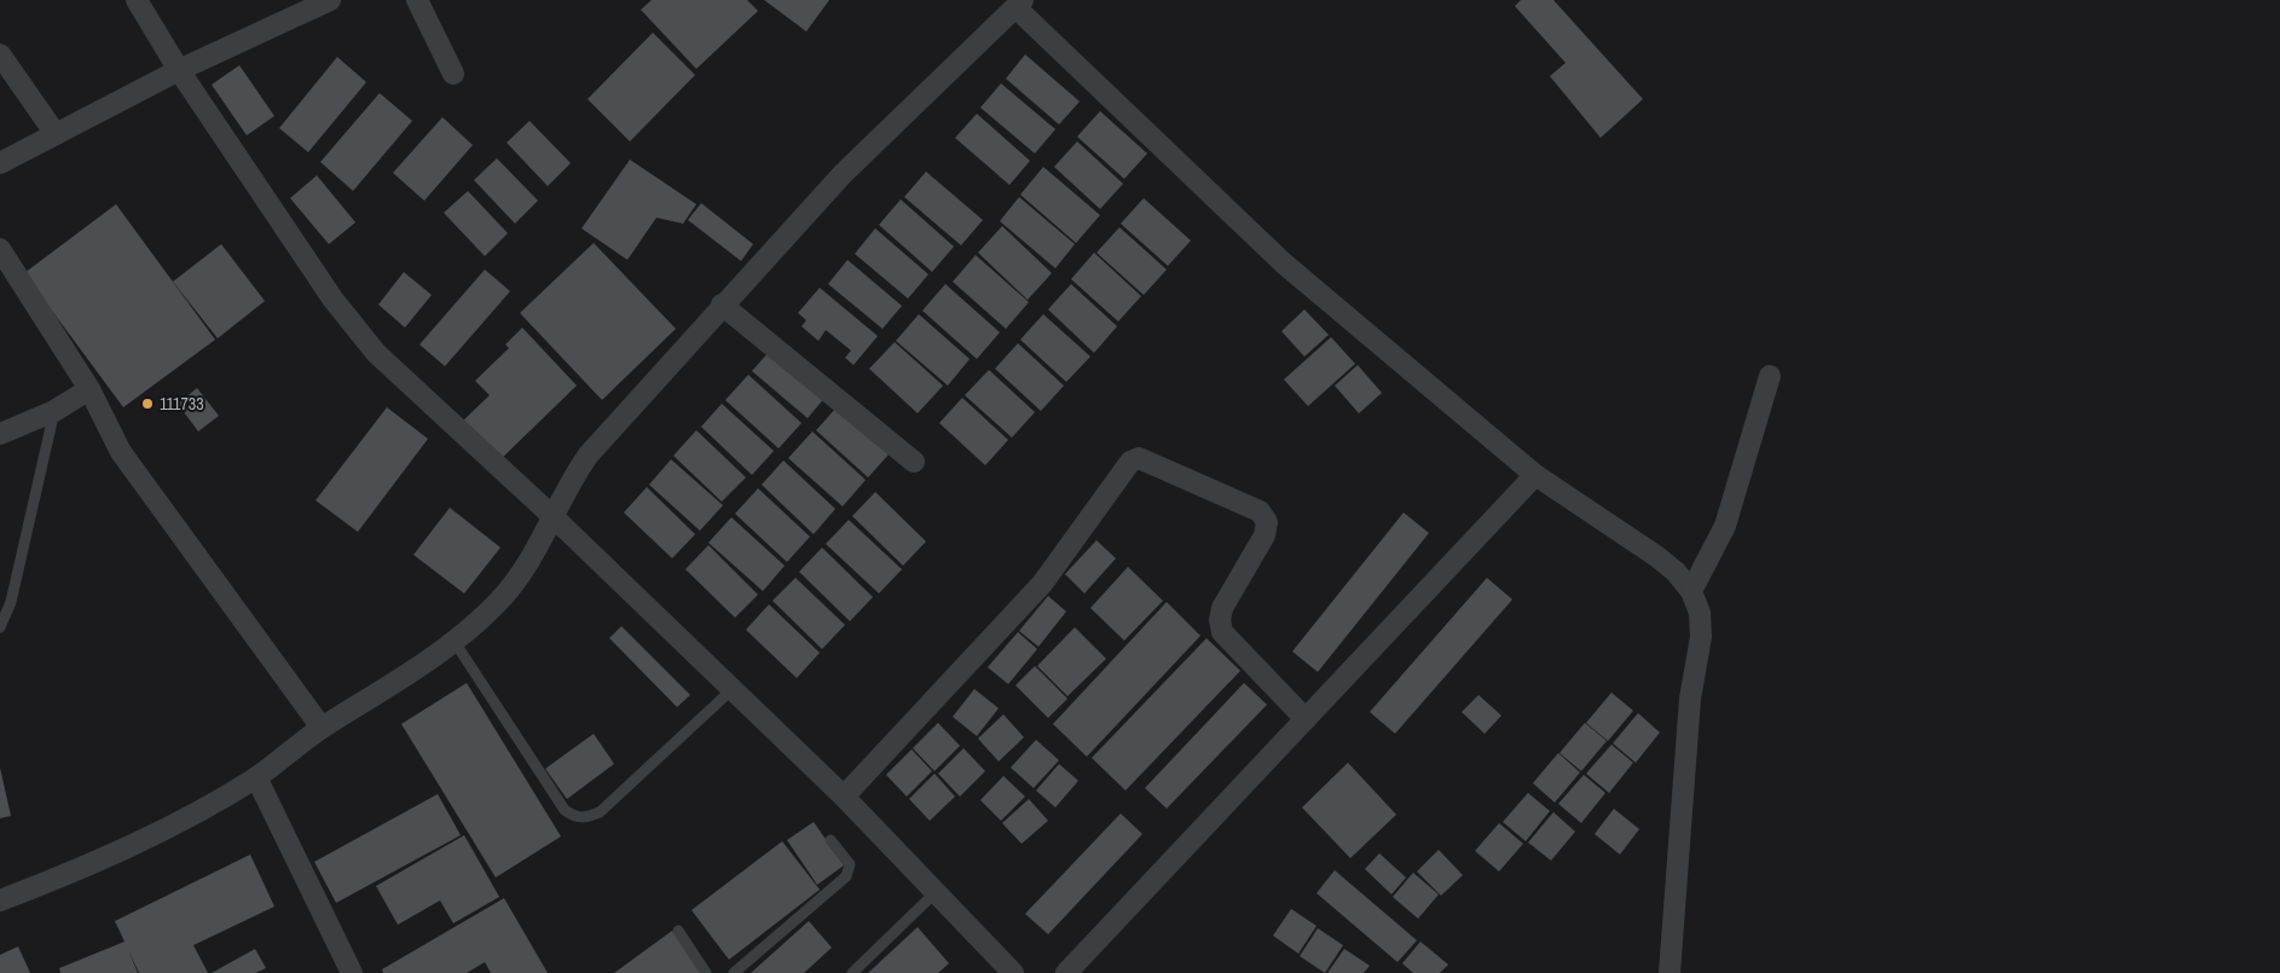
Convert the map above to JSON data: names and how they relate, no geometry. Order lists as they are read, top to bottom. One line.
{"places":["111733"]}
